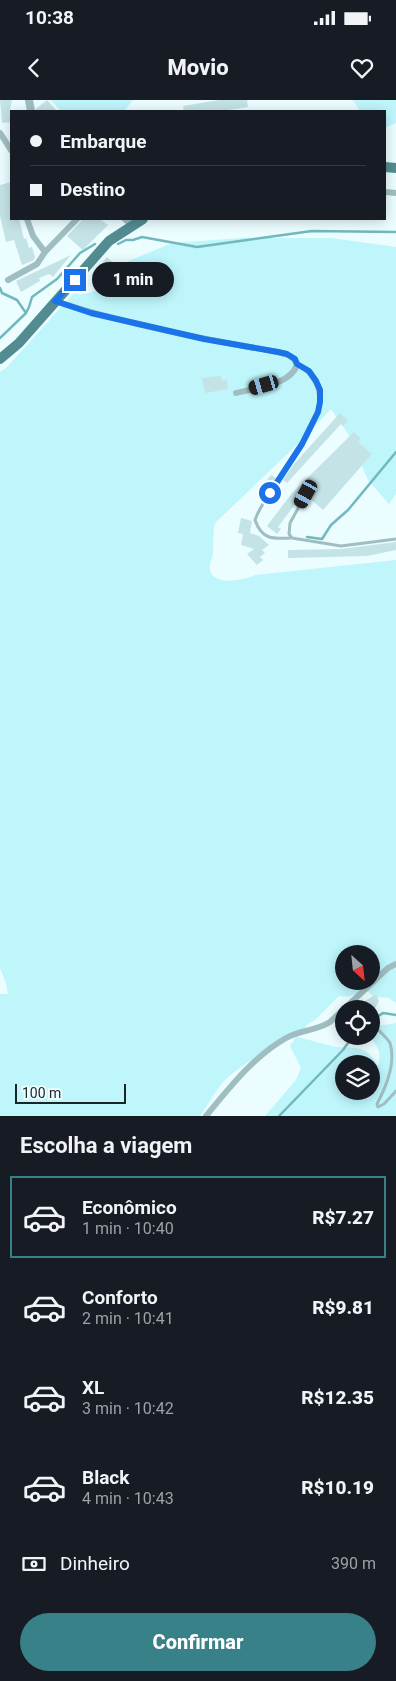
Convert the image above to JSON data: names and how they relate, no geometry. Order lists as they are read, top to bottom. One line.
{"scale_bar":"100 m","north":"bottom right","page":{"status":"10:38","header":"Movio","banner":["Embarque","Destino"],"bubble":"1 min","scale":"100 m","heading":"Escolha a viagem","list":[{"name":"Econômico","note":"1 min · 10:40","value":"R$7.27"},{"name":"Conforto","note":"2 min · 10:41","value":"R$9.81"},{"name":"XL","note":"3 min · 10:42","value":"R$12.35"},{"name":"Black","note":"4 min · 10:43","value":"R$10.19"}],"pay":["Dinheiro","390 m"],"buttons":"Confirmar"}}
